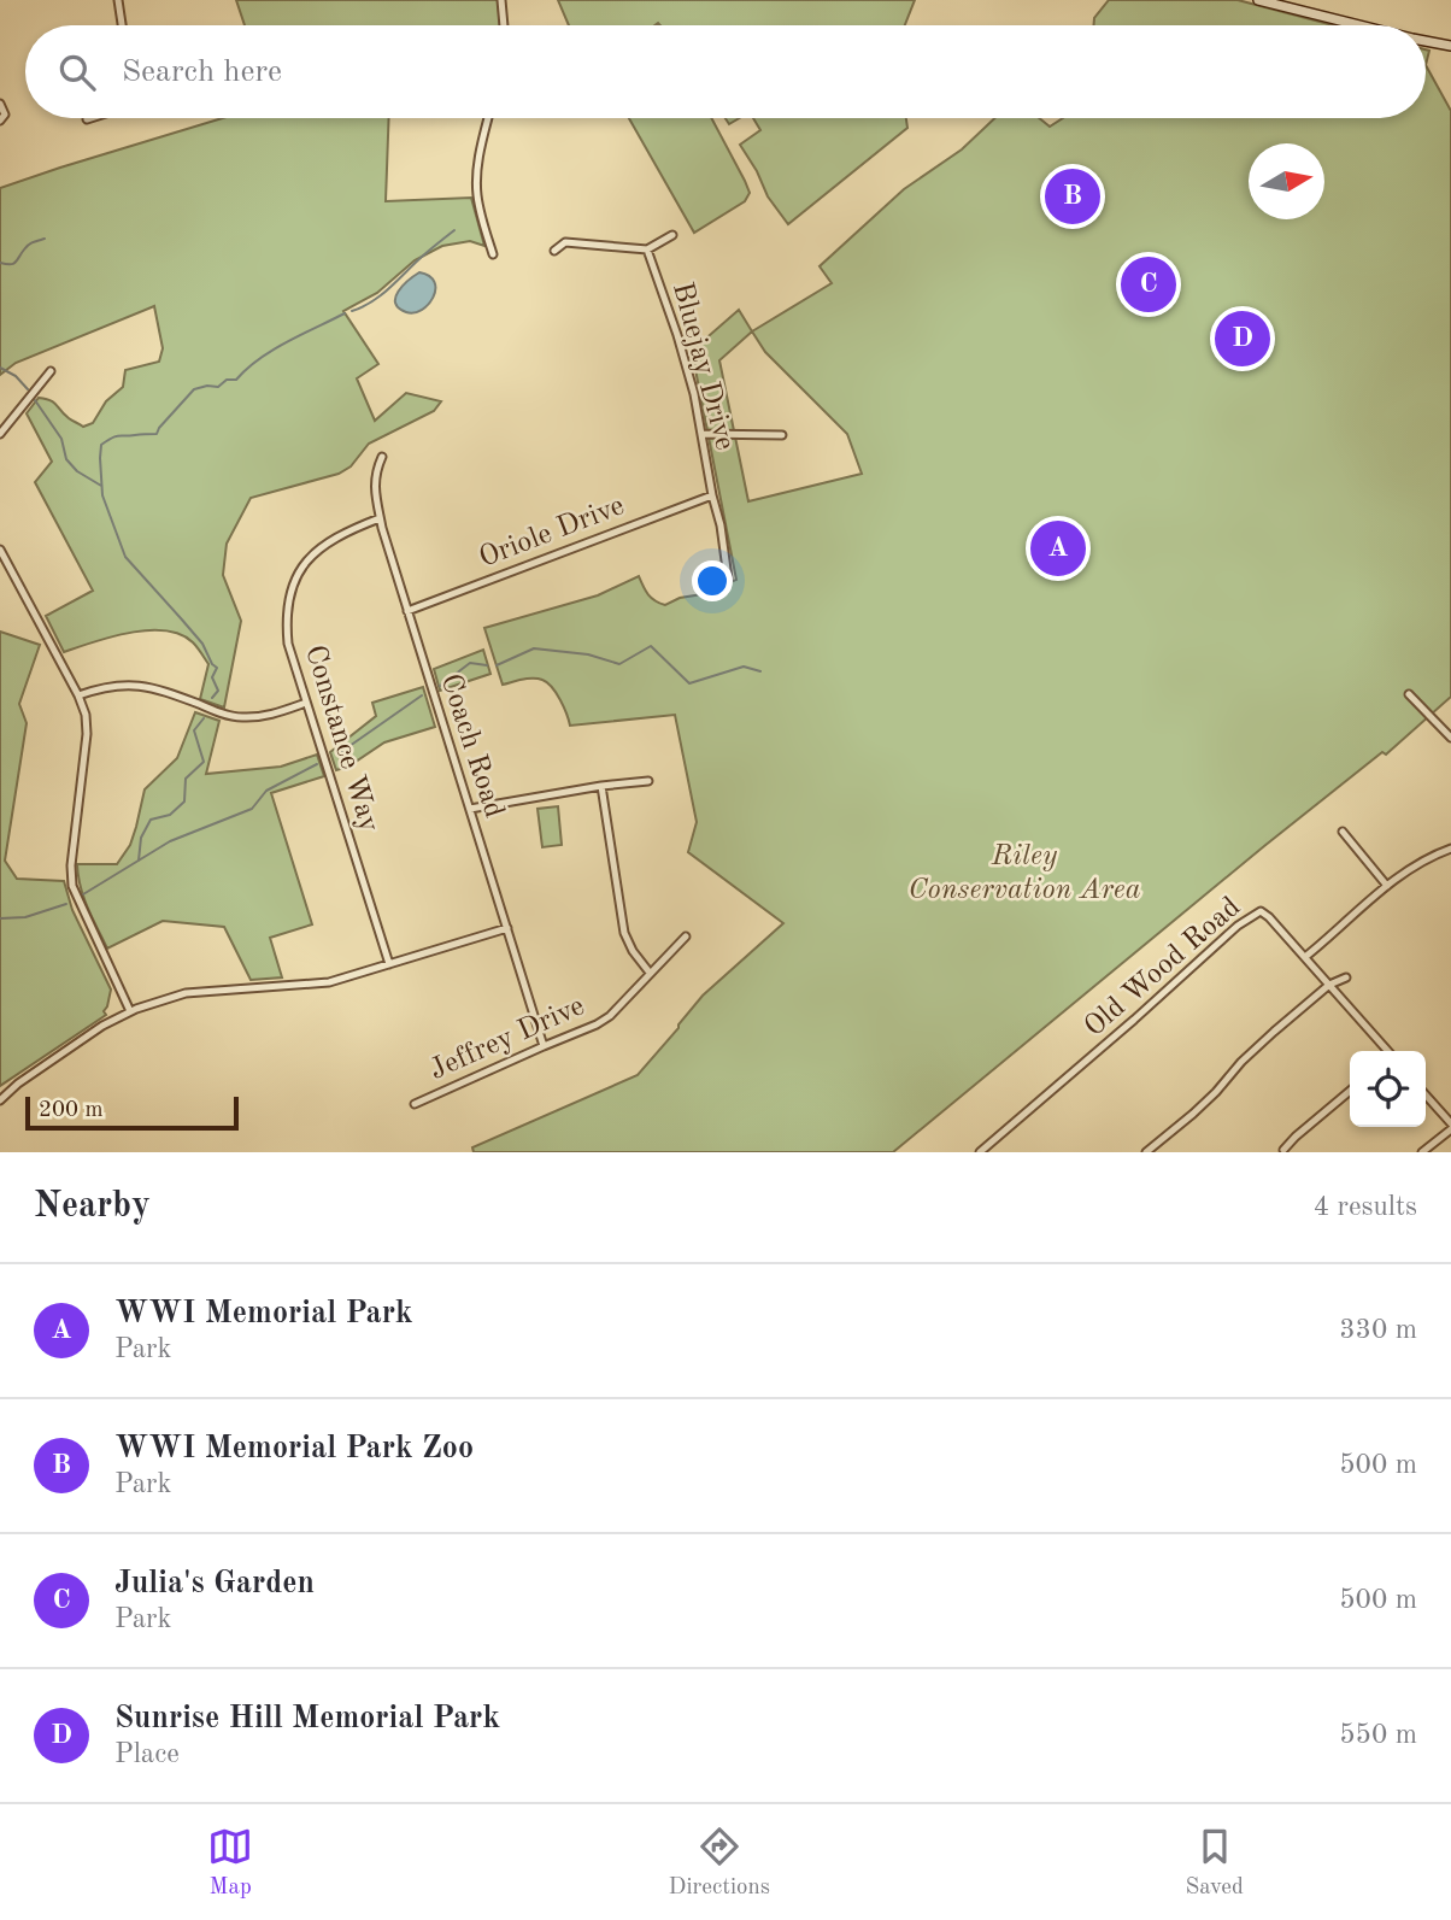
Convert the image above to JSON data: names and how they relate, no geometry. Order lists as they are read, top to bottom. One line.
{"streets":{"street":["Bluejay Drive","Oriole Drive","Constance Way","Coach Road","Old Wood Road","Jeffrey Drive"]},"crossings":[["Bluejay Drive","Oriole Drive"],["Oriole Drive","Coach Road"],["Constance Way","Coach Road"],["Coach Road","Jeffrey Drive"]],"parks":["Riley Conservation Area"],"scale_bar":"200 m","north":"right","page":{"search":"Search here","pins":["B","C","D","A"],"scale":"200 m","heading":["Nearby","4 results"],"list":[{"mark":"A","name":"WWI Memorial Park","note":"Park","value":"330 m"},{"mark":"B","name":"WWI Memorial Park Zoo","note":"Park","value":"500 m"},{"mark":"C","name":"Julia's Garden","note":"Park","value":"500 m"},{"mark":"D","name":"Sunrise Hill Memorial Park","note":"Place","value":"550 m"}],"nav":["Map","Directions","Saved"]}}
